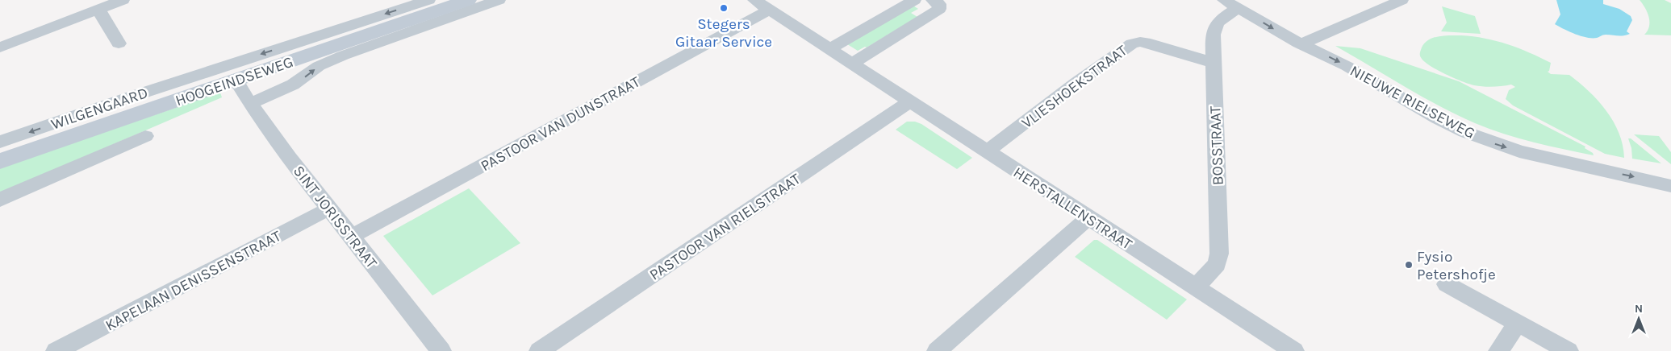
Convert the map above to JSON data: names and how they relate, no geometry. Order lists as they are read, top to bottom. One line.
{"streets":{"street":["HOOGEINDSEWEG","VLIESHOEKSTRAAT","NIEUWE RIELSEWEG","WILGENGAARD","PASTOOR VAN DUNSTRAAT","BOSSTRAAT","HERSTALLENSTRAAT","SINT JORISSTRAAT","PASTOOR VAN RIELSTRAAT","KAPELAAN DENISSENSTRAAT"]},"crossings":[["HOOGEINDSEWEG","SINT JORISSTRAAT"],["VLIESHOEKSTRAAT","BOSSTRAAT"],["VLIESHOEKSTRAAT","HERSTALLENSTRAAT"],["NIEUWE RIELSEWEG","BOSSTRAAT"],["PASTOOR VAN DUNSTRAAT","HERSTALLENSTRAAT"],["PASTOOR VAN DUNSTRAAT","SINT JORISSTRAAT"],["BOSSTRAAT","HERSTALLENSTRAAT"],["HERSTALLENSTRAAT","PASTOOR VAN RIELSTRAAT"],["SINT JORISSTRAAT","KAPELAAN DENISSENSTRAAT"]],"one_way":["NIEUWE RIELSEWEG"],"places":["Stegers Gitaar Service","Fysio Petershofje"],"north":"top"}
